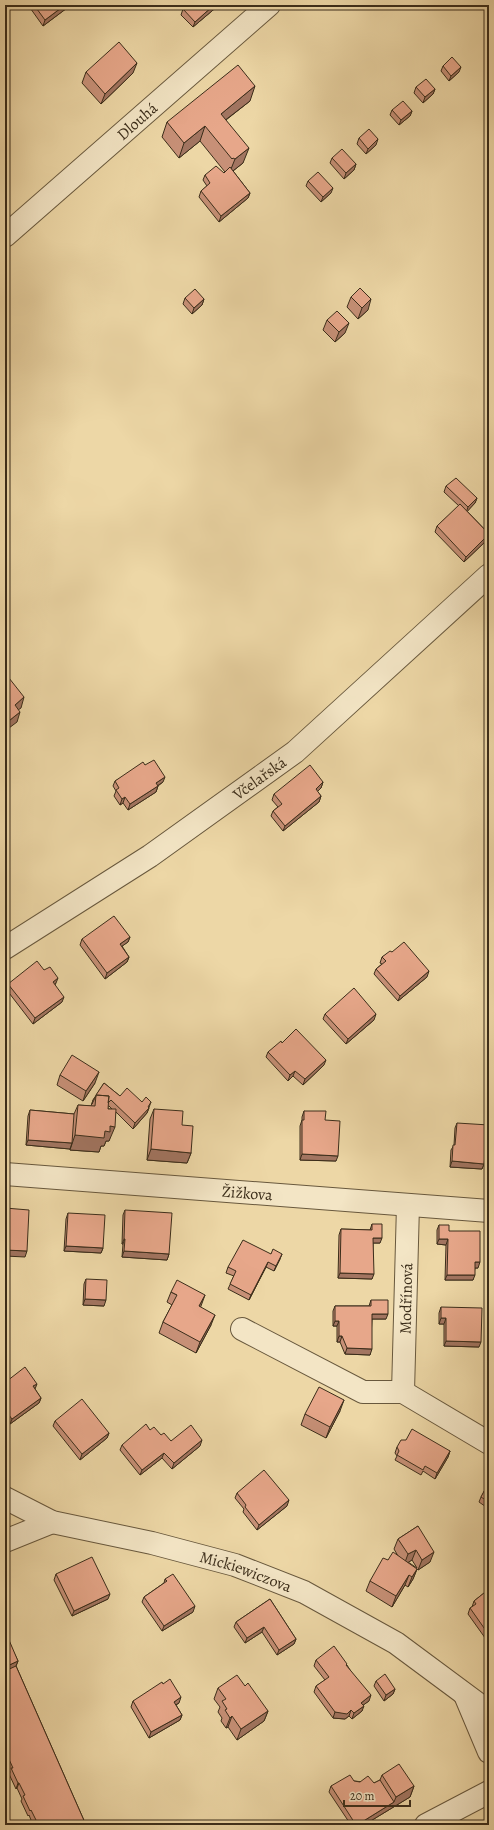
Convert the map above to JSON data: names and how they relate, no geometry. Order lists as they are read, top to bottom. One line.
{"streets":{"street":["Dlouhá","Včelařská","Žižkova","Modřínová","Mickiewiczova"]},"crossings":[["Žižkova","Modřínová"]],"scale_bar":"20 m"}
